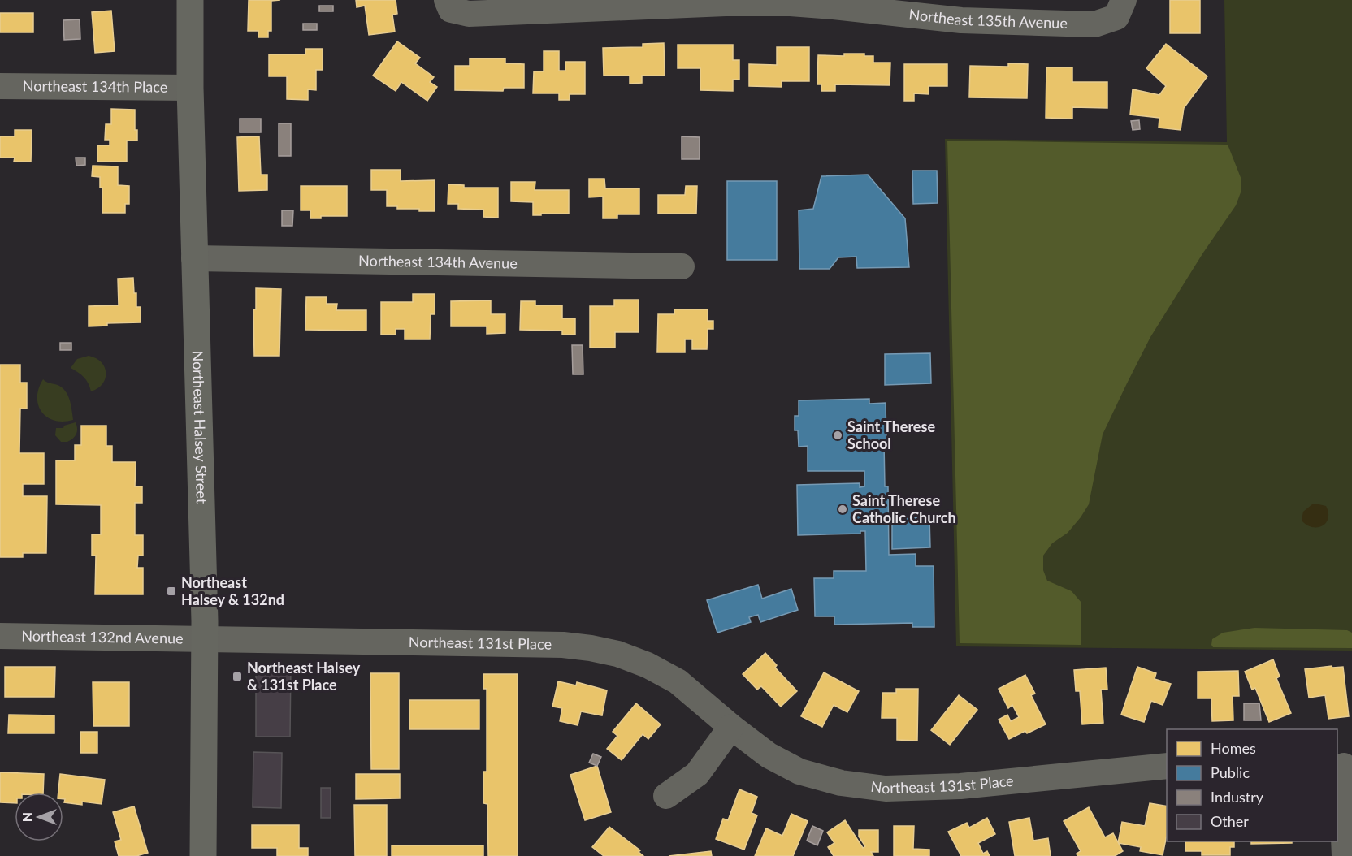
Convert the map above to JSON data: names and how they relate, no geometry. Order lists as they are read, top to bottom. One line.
{"streets":{"main road":["Northeast Halsey Street"],"street":["Northeast 135th Avenue","Northeast 134th Place","Northeast 134th Avenue","Northeast 132nd Avenue","Northeast 131st Place"]},"crossings":[["Northeast 134th Place","Northeast Halsey Street"],["Northeast 134th Avenue","Northeast Halsey Street"],["Northeast Halsey Street","Northeast 132nd Avenue"],["Northeast Halsey Street","Northeast 131st Place"],["Northeast 132nd Avenue","Northeast 131st Place"]],"places":{"other":["Saint Therese School","Saint Therese Catholic Church"],"transit":["Northeast Halsey & 132nd","Northeast Halsey & 131st Place"]},"legend":["Homes","Public","Industry","Other"],"north":"left"}
